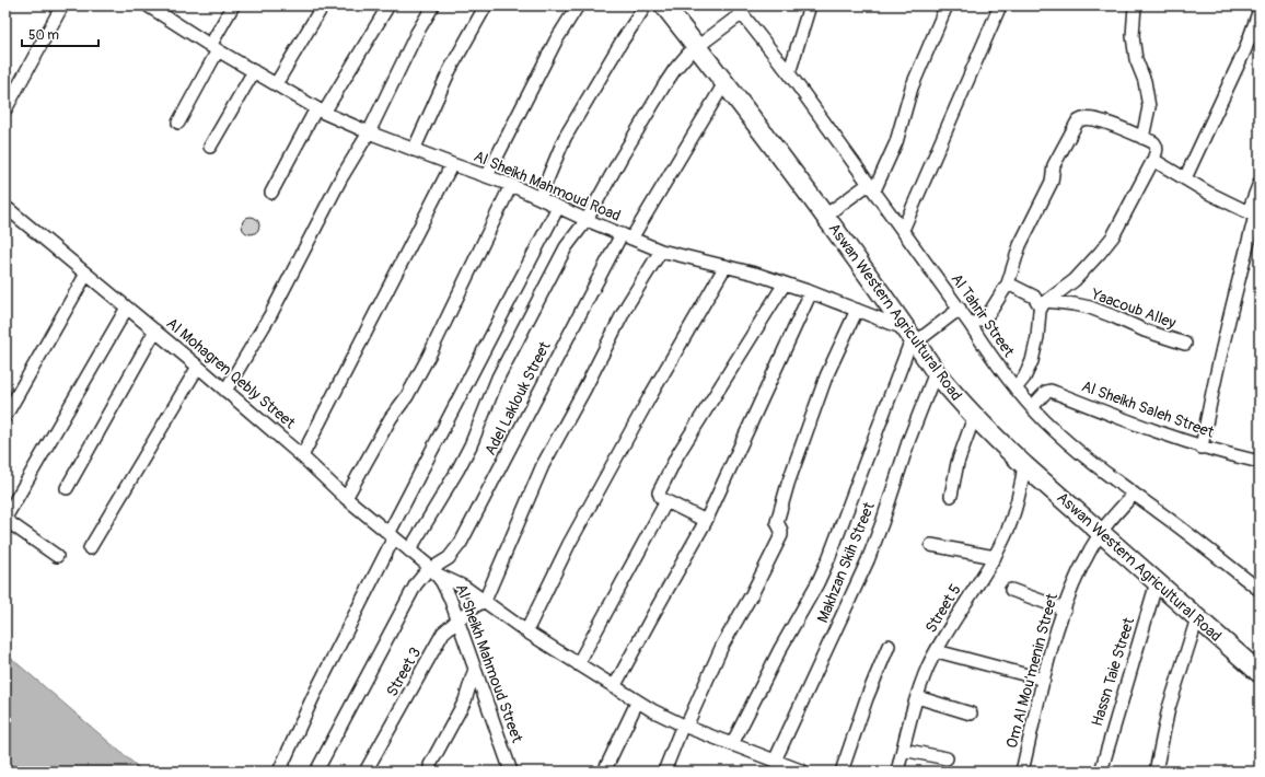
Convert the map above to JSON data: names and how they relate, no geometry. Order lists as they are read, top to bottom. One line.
{"streets":{"main road":["Aswan Western Agricultural Road"],"street":["Al Sheikh Mahmoud Road","Yaacoub Alley","Al Tahrir Street","Al Mohagren Qebly Street","Adel Laklouk Street","Al Sheikh Saleh Street","Makhzan Skih Street","Street 5","Al Sheikh Mahmoud Street","Om Al Mou'menin Street","Street 3","Hassn Taie Street"]},"crossings":[["Al Sheikh Mahmoud Road","Aswan Western Agricultural Road"],["Al Sheikh Mahmoud Road","Adel Laklouk Street"],["Aswan Western Agricultural Road","Adel Laklouk Street"],["Aswan Western Agricultural Road","Makhzan Skih Street"],["Aswan Western Agricultural Road","Street 5"],["Aswan Western Agricultural Road","Om Al Mou'menin Street"],["Aswan Western Agricultural Road","Hassn Taie Street"],["Al Tahrir Street","Al Sheikh Saleh Street"],["Al Tahrir Street","Om Al Mou'menin Street"],["Al Mohagren Qebly Street","Adel Laklouk Street"],["Al Mohagren Qebly Street","Al Sheikh Mahmoud Street"],["Adel Laklouk Street","Al Sheikh Mahmoud Street"],["Al Sheikh Mahmoud Street","Street 3"]],"scale_bar":"50 m"}
